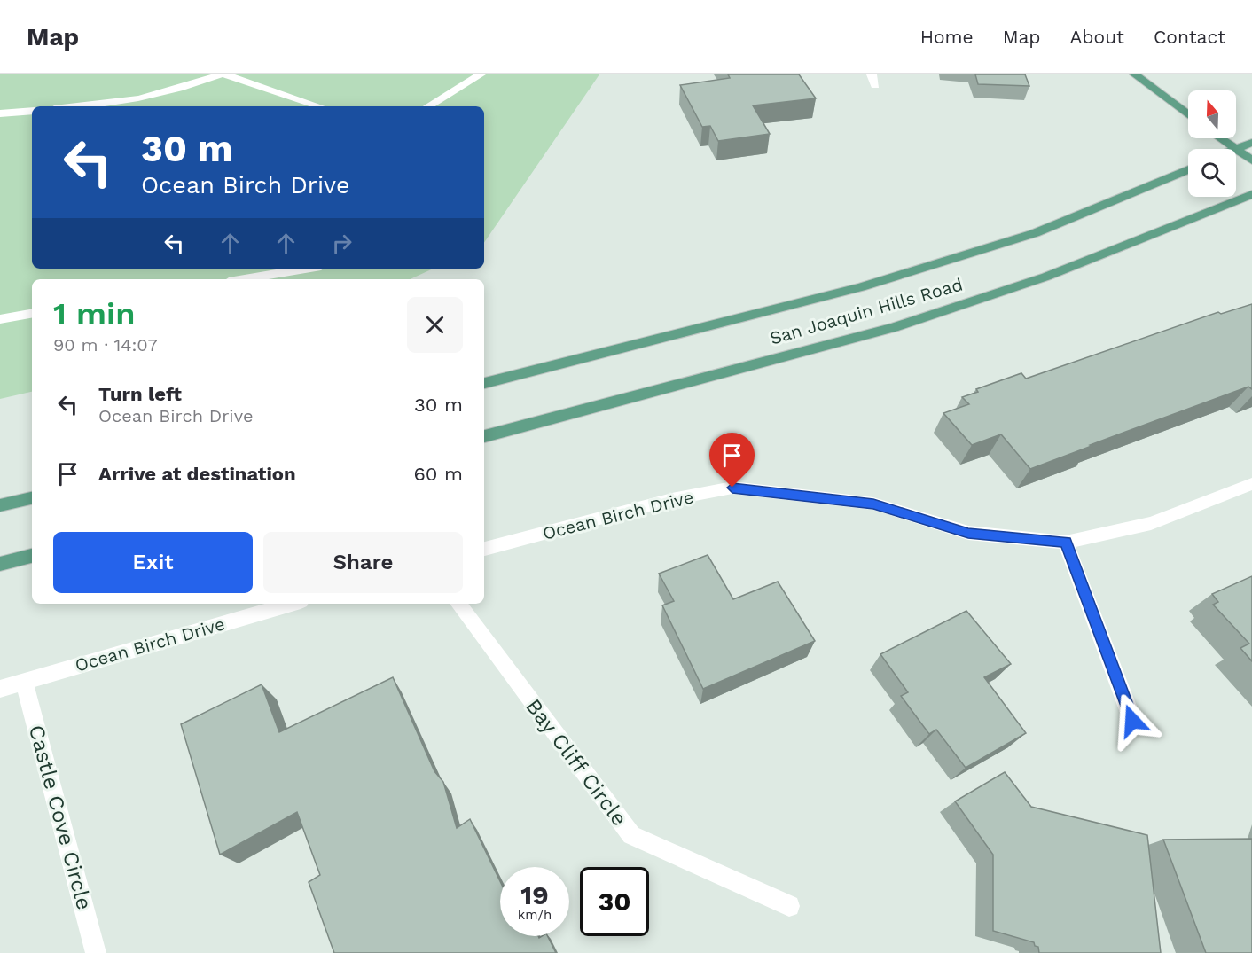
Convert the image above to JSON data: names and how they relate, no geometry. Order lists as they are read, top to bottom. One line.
{"streets":{"main road":["San Joaquin Hills Road"],"street":["Ocean Birch Drive","Bay Cliff Circle","Castle Cove Circle"]},"crossings":[["Ocean Birch Drive","Castle Cove Circle"]],"north":"top","page":{"header":"Map","nav":["Home","Map","About","Contact"],"turn":["30 m","Ocean Birch Drive"],"heading":["1 min","90 m · 14:07"],"list":[{"name":"Turn left","note":"Ocean Birch Drive","value":"30 m"},{"name":"Arrive at destination","value":"60 m"}],"buttons":["Exit","Share"],"speed":"19 km/h","limit":"30"}}
